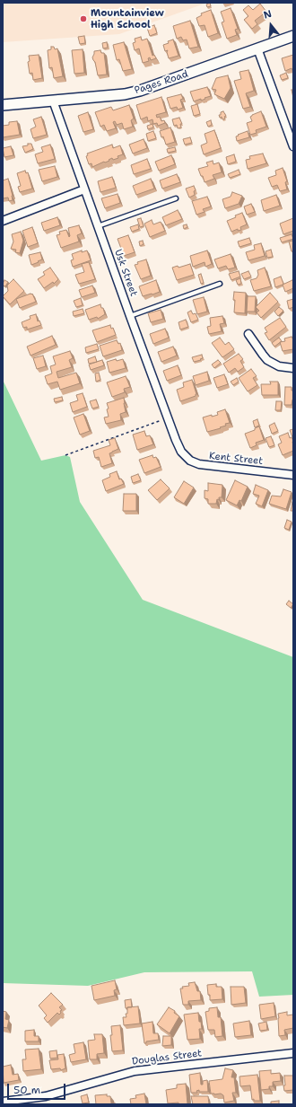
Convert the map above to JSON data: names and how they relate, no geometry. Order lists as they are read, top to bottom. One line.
{"streets":{"street":["Pages Road","Usk Street","Kent Street","Douglas Street"]},"crossings":[["Pages Road","Usk Street"],["Usk Street","Kent Street"]],"places":["Mountainview High School"],"scale_bar":"50 m","north":"top"}
